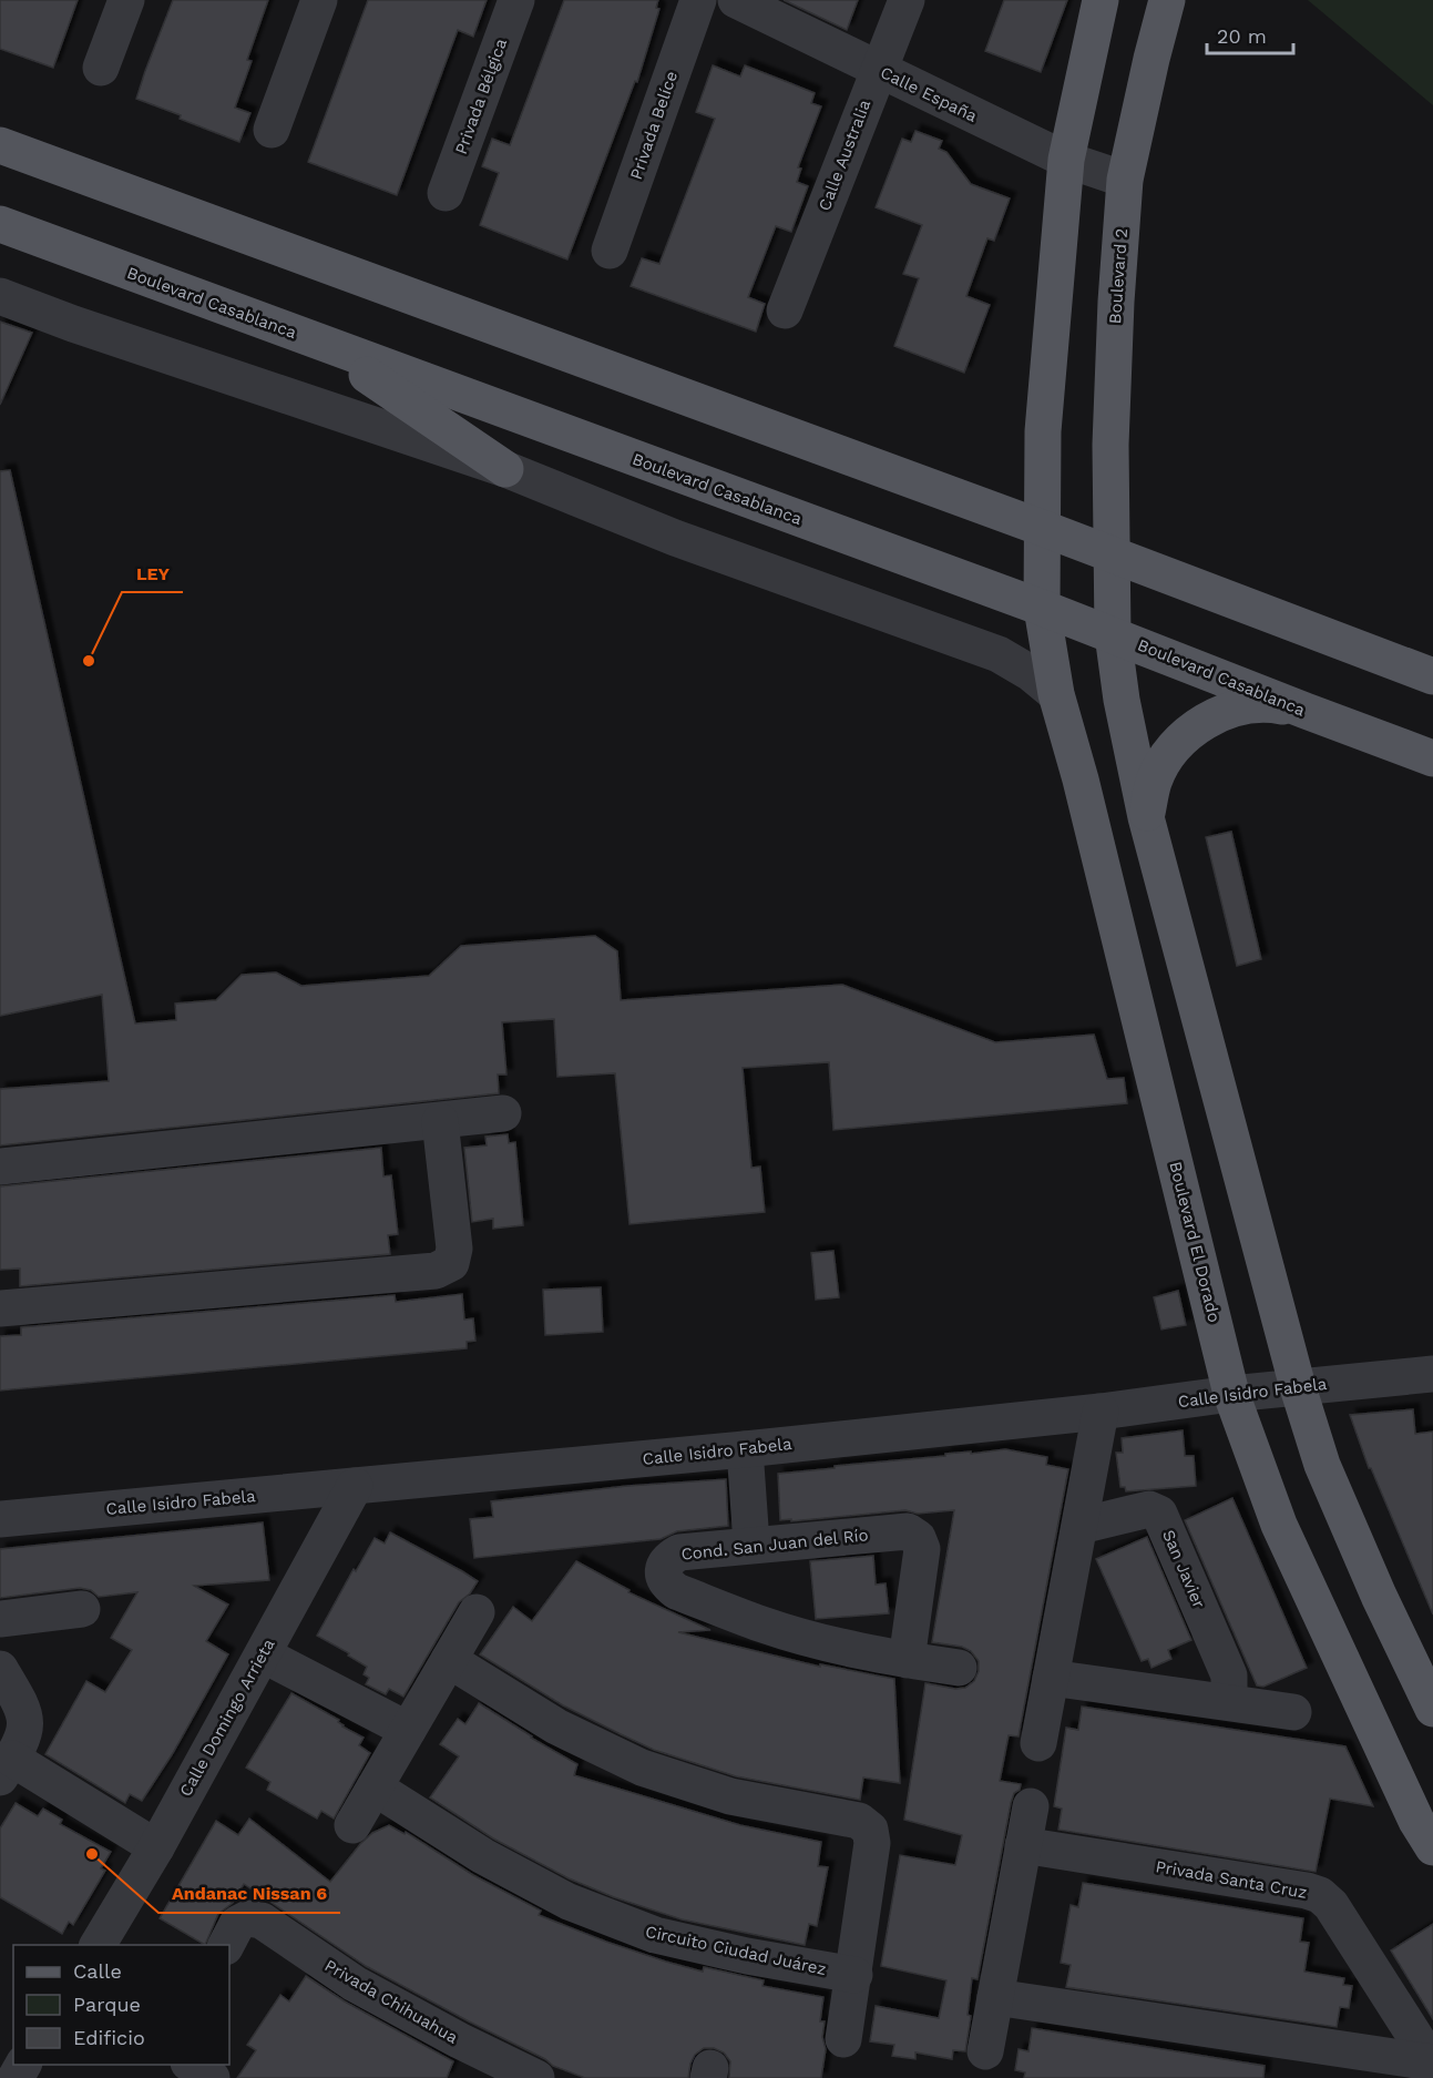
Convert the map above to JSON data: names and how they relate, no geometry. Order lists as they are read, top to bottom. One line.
{"streets":{"main road":["Boulevard 2","Boulevard Casablanca","Boulevard El Dorado"],"street":["Calle España","Privada Bélgica","Privada Belíce","Calle Australia","Calle Isidro Fabela","Cond. San Juan del Río","San Javier","Calle Domingo Arrieta","Privada Santa Cruz","Circuito Ciudad Juárez","Privada Chihuahua"]},"crossings":[["Calle España","Calle Australia"],["Calle España","Boulevard 2"],["Boulevard 2","Boulevard Casablanca"],["Boulevard Casablanca","Boulevard El Dorado"],["Boulevard El Dorado","Calle Isidro Fabela"],["Calle Isidro Fabela","Calle Domingo Arrieta"]],"places":["LEY","Andanac Nissan 6"],"legend":["Calle","Parque","Edificio"],"scale_bar":"20 m"}
